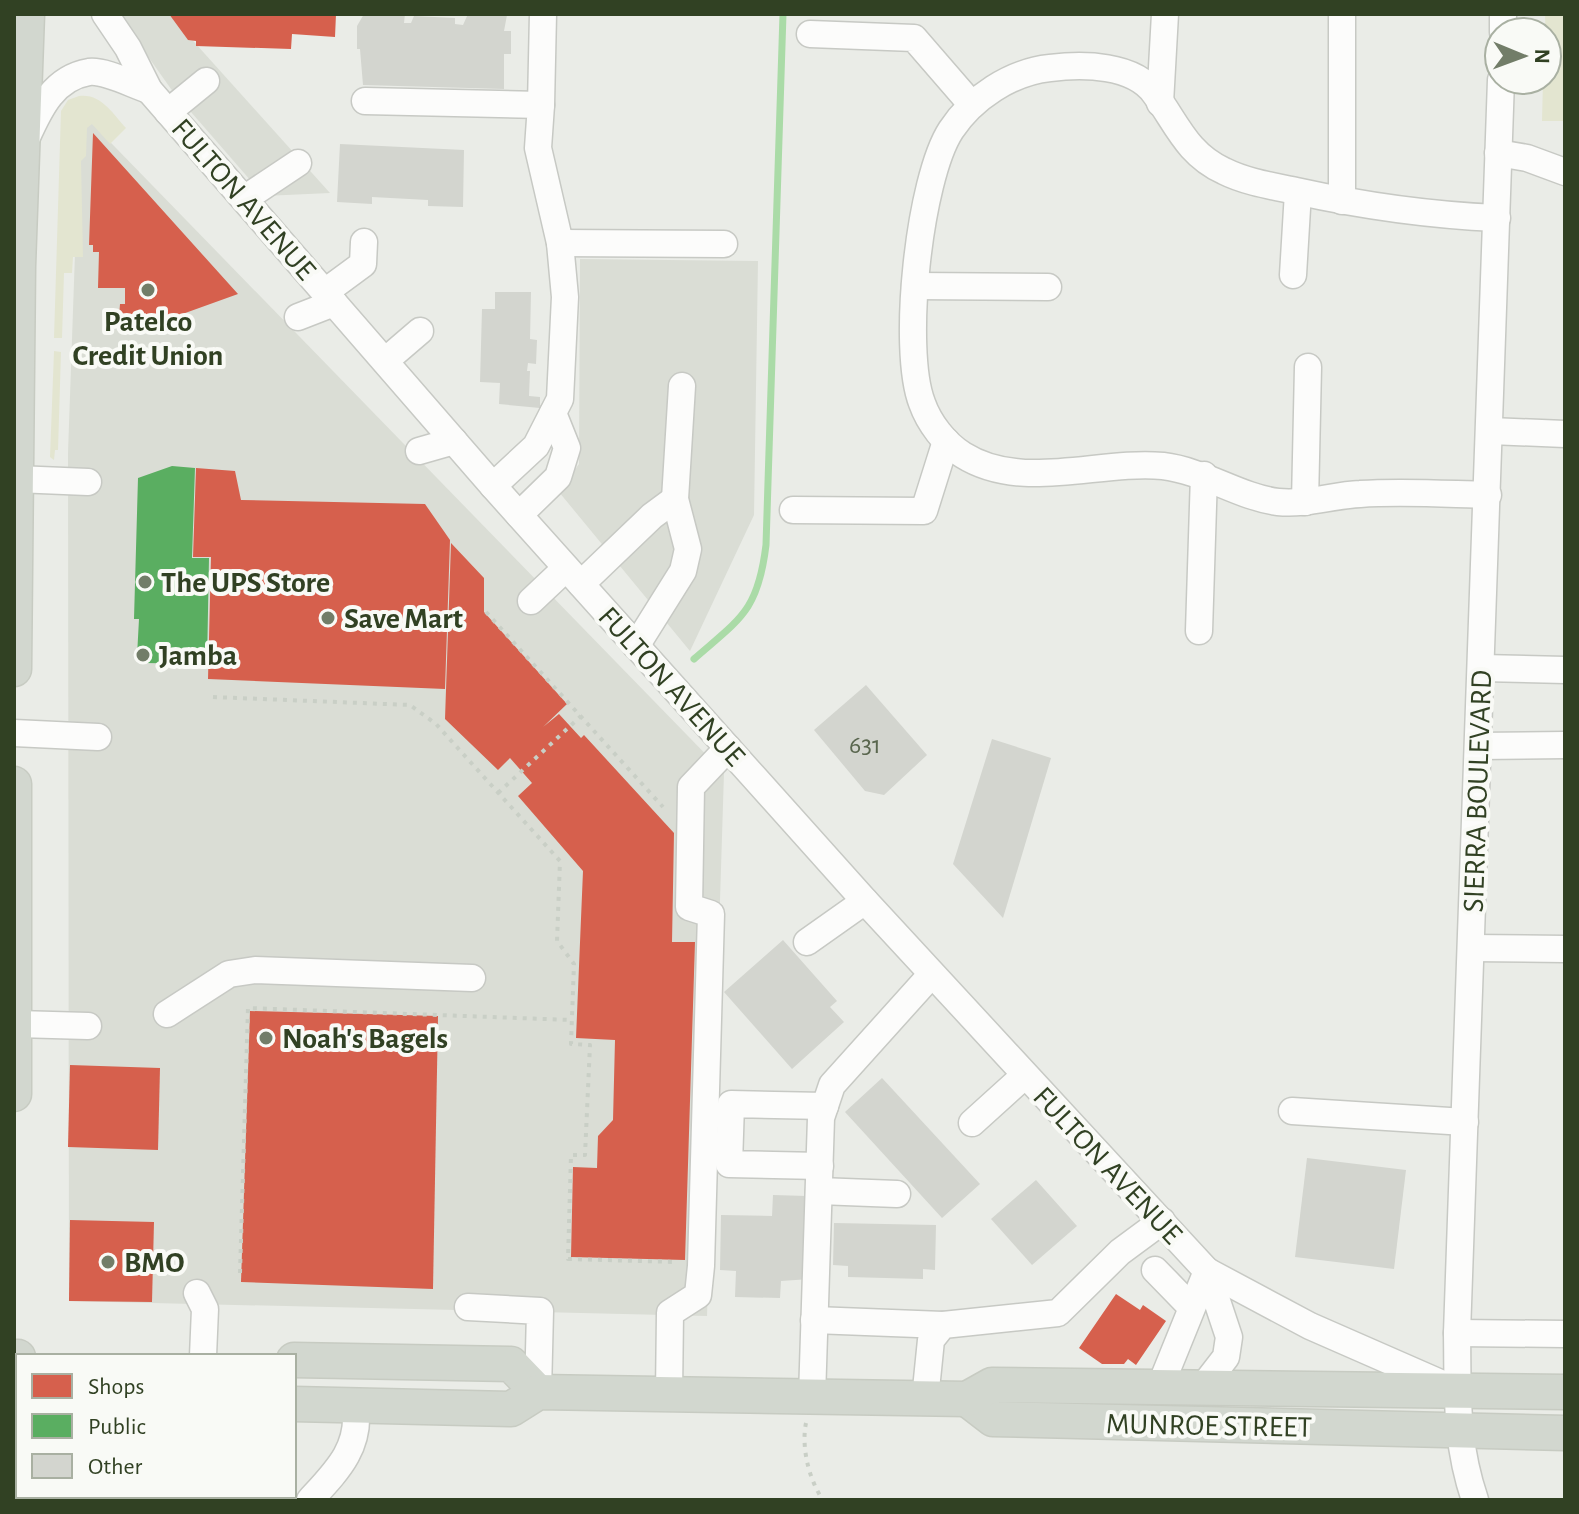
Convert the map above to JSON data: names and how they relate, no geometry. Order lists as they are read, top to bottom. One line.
{"streets":{"main road":["FULTON AVENUE","MUNROE STREET"],"street":["SIERRA BOULEVARD"]},"crossings":[["FULTON AVENUE","SIERRA BOULEVARD"],["FULTON AVENUE","MUNROE STREET"],["SIERRA BOULEVARD","MUNROE STREET"]],"places":["Patelco Credit Union","The UPS Store","Save Mart","Jamba","Noah's Bagels","BMO"],"house_numbers":["631"],"legend":["Shops","Public","Other"],"north":"right"}
